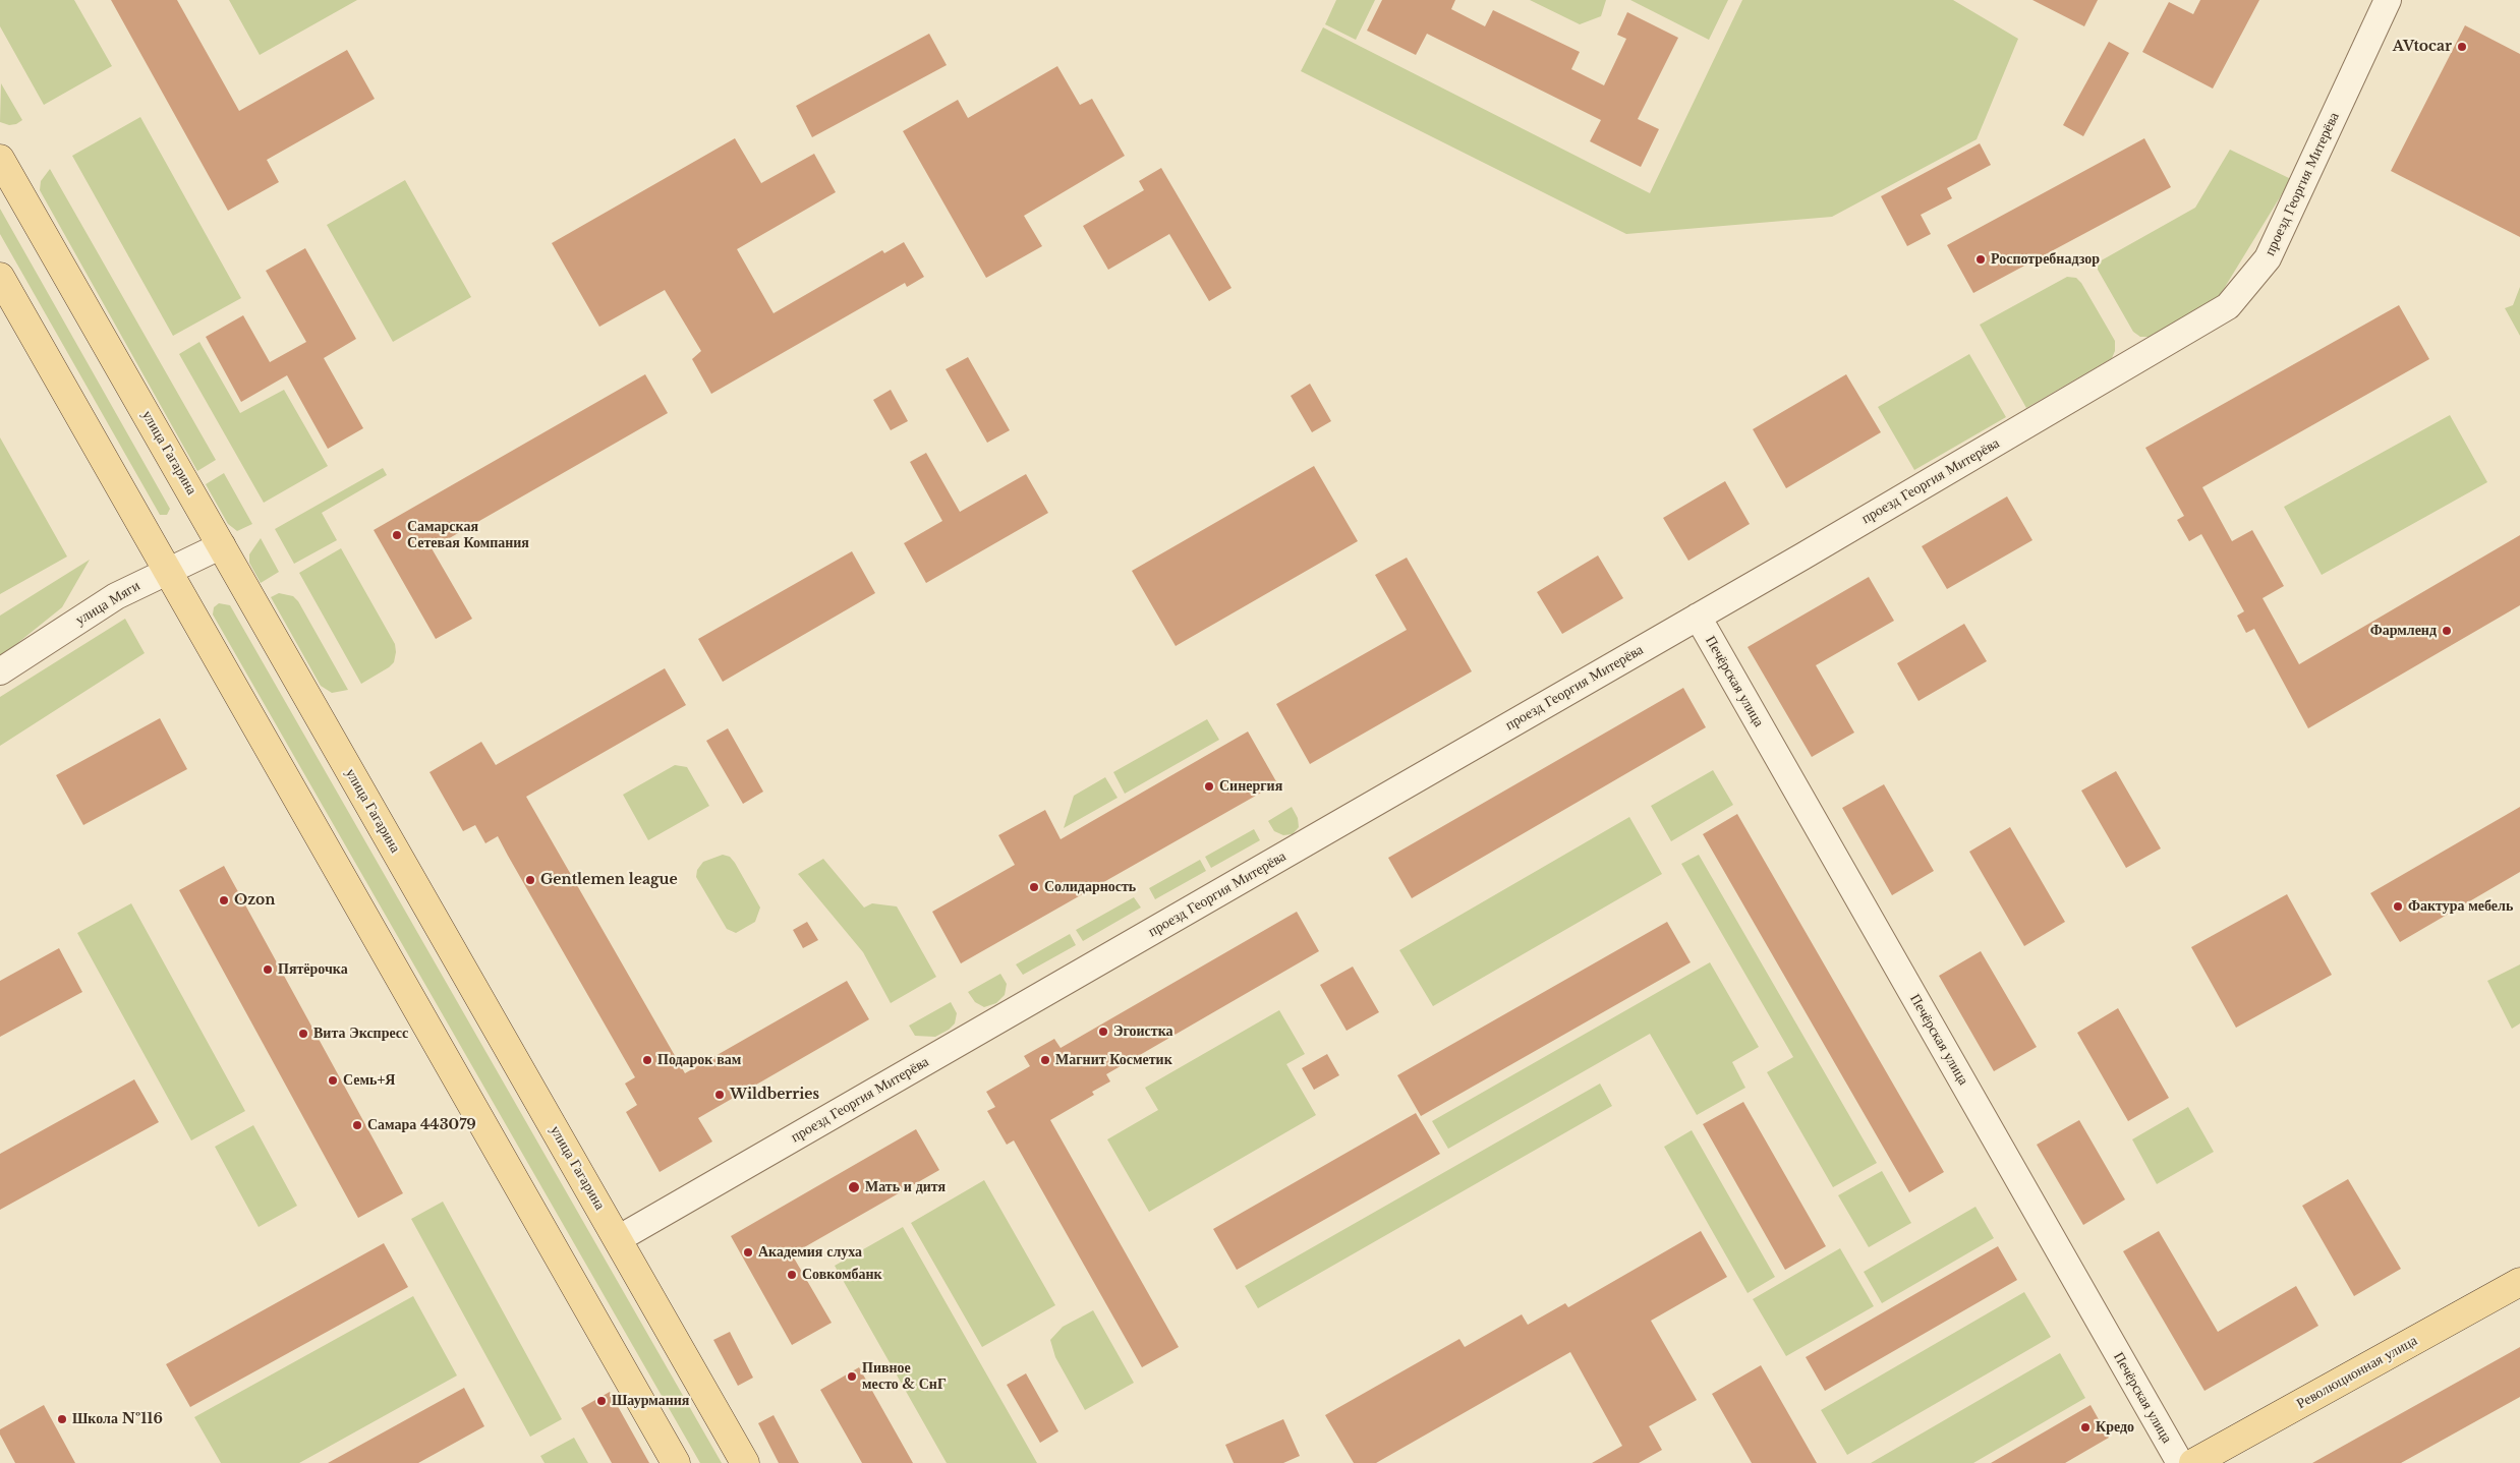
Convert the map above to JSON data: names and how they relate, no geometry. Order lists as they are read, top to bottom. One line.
{"streets":{"main road":["улица Гагарина","Революционная улица"],"street":["проезд Георгия Митерёва","улица Мяги","Печёрская улица"]},"crossings":[["проезд Георгия Митерёва","улица Гагарина"],["проезд Георгия Митерёва","Печёрская улица"],["улица Гагарина","улица Мяги"]],"places":["AVtocar","Роспотребнадзор","Самарская Сетевая Компания","Фармленд","Синергия","Gentlemen league","Солидарность","Ozon","Фактура мебель","Пятёрочка","Эгоистка","Вита Экспресс","Подарок вам","Магнит Косметик","Семь+Я","Wildberries","Самара 443079","Мать и дитя","Академия слуха","Совкомбанк","Пивное место & СнГ","Шаурмания","Школа №116","Кредо"]}
